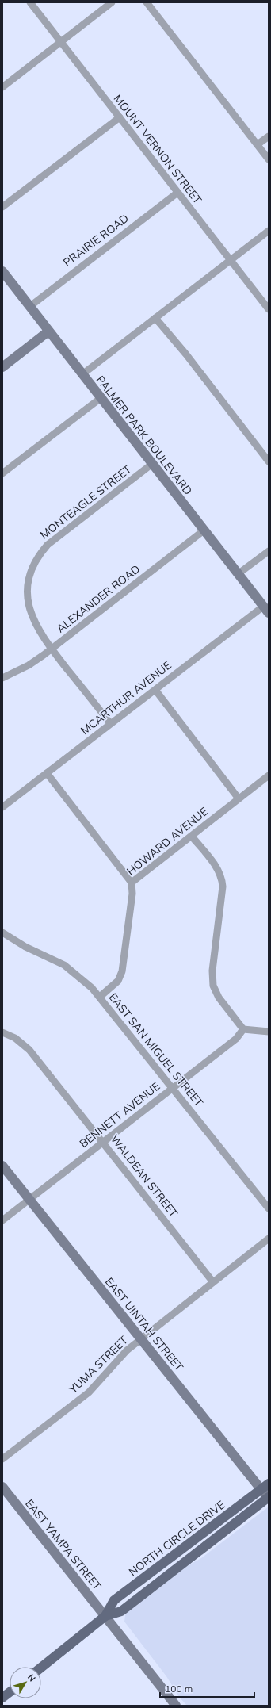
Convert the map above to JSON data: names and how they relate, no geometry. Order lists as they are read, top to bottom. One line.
{"streets":{"main road":["PALMER PARK BOULEVARD","EAST UINTAH STREET","NORTH CIRCLE DRIVE","EAST YAMPA STREET"],"street":["MOUNT VERNON STREET","PRAIRIE ROAD","MONTEAGLE STREET","ALEXANDER ROAD","MCARTHUR AVENUE","HOWARD AVENUE","EAST SAN MIGUEL STREET","BENNETT AVENUE","WALDEAN STREET","YUMA STREET"]},"crossings":[["MOUNT VERNON STREET","PRAIRIE ROAD"],["PRAIRIE ROAD","PALMER PARK BOULEVARD"],["PALMER PARK BOULEVARD","MONTEAGLE STREET"],["PALMER PARK BOULEVARD","ALEXANDER ROAD"],["PALMER PARK BOULEVARD","MCARTHUR AVENUE"],["MONTEAGLE STREET","ALEXANDER ROAD"],["MONTEAGLE STREET","MCARTHUR AVENUE"],["HOWARD AVENUE","EAST SAN MIGUEL STREET"],["EAST SAN MIGUEL STREET","BENNETT AVENUE"],["BENNETT AVENUE","WALDEAN STREET"],["BENNETT AVENUE","EAST UINTAH STREET"],["WALDEAN STREET","YUMA STREET"],["EAST UINTAH STREET","YUMA STREET"],["EAST UINTAH STREET","NORTH CIRCLE DRIVE"],["NORTH CIRCLE DRIVE","EAST YAMPA STREET"]],"scale_bar":"100 m","north":"top right"}
